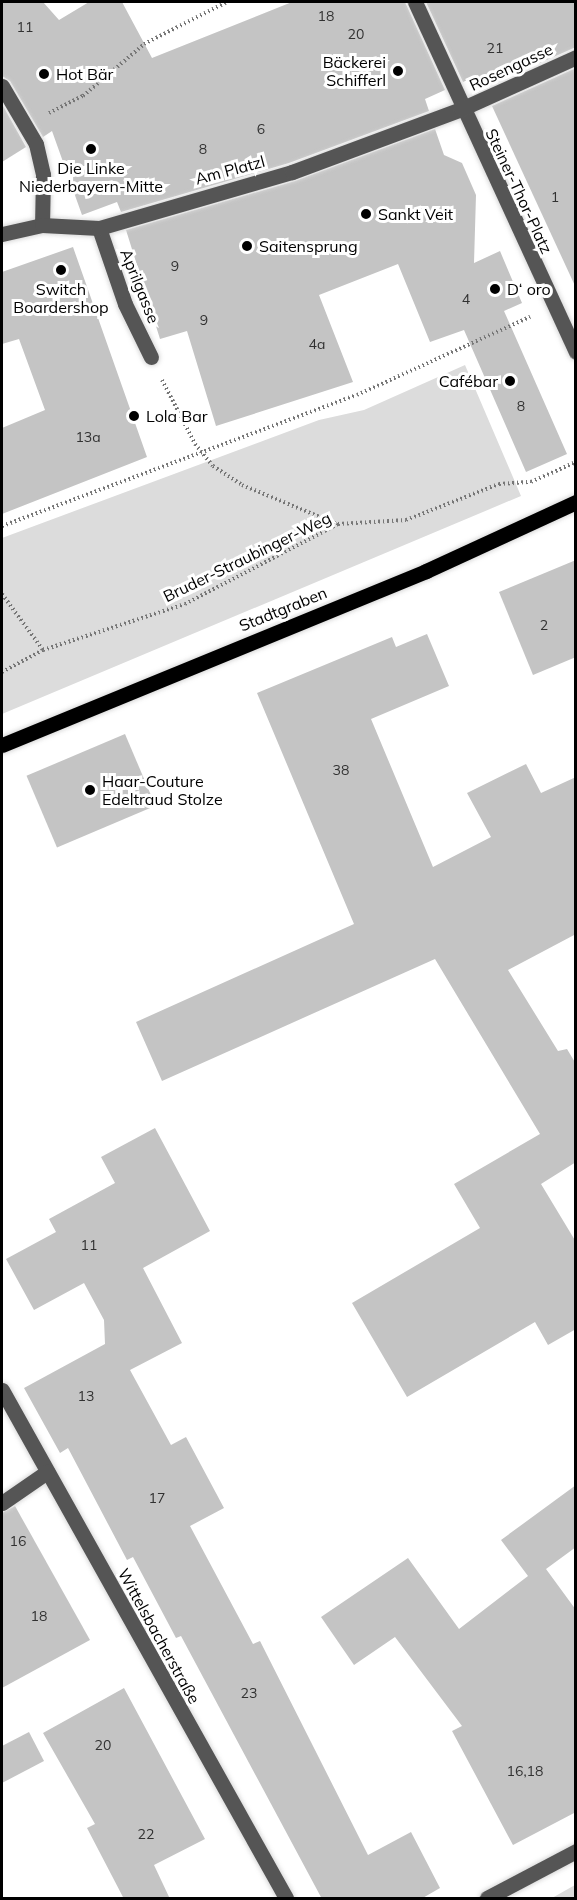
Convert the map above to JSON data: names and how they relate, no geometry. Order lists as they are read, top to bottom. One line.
{"streets":{"main road":["Stadtgraben"],"street":["Rosengasse","Am Platzl","Steiner-Thor-Platz","Aprilgasse","Wittelsbacherstraße"],"path":["Bruder-Straubinger-Weg"]},"crossings":[["Rosengasse","Am Platzl"],["Rosengasse","Steiner-Thor-Platz"],["Am Platzl","Steiner-Thor-Platz"],["Am Platzl","Aprilgasse"]],"places":["Bäckerei Schifferl","Hot Bär","Die Linke Niederbayern-Mitte","Sankt Veit","Saitensprung","Switch Boardershop","D‘ oro","Cafébar","Lola Bar","Haar-Couture Edeltraud Stolze"],"house_numbers":["18","11","20","21","6","8","1","9","4","9","4a","8","13a","2","38","11","13","17","16","18","23","20","16,18","22"]}
